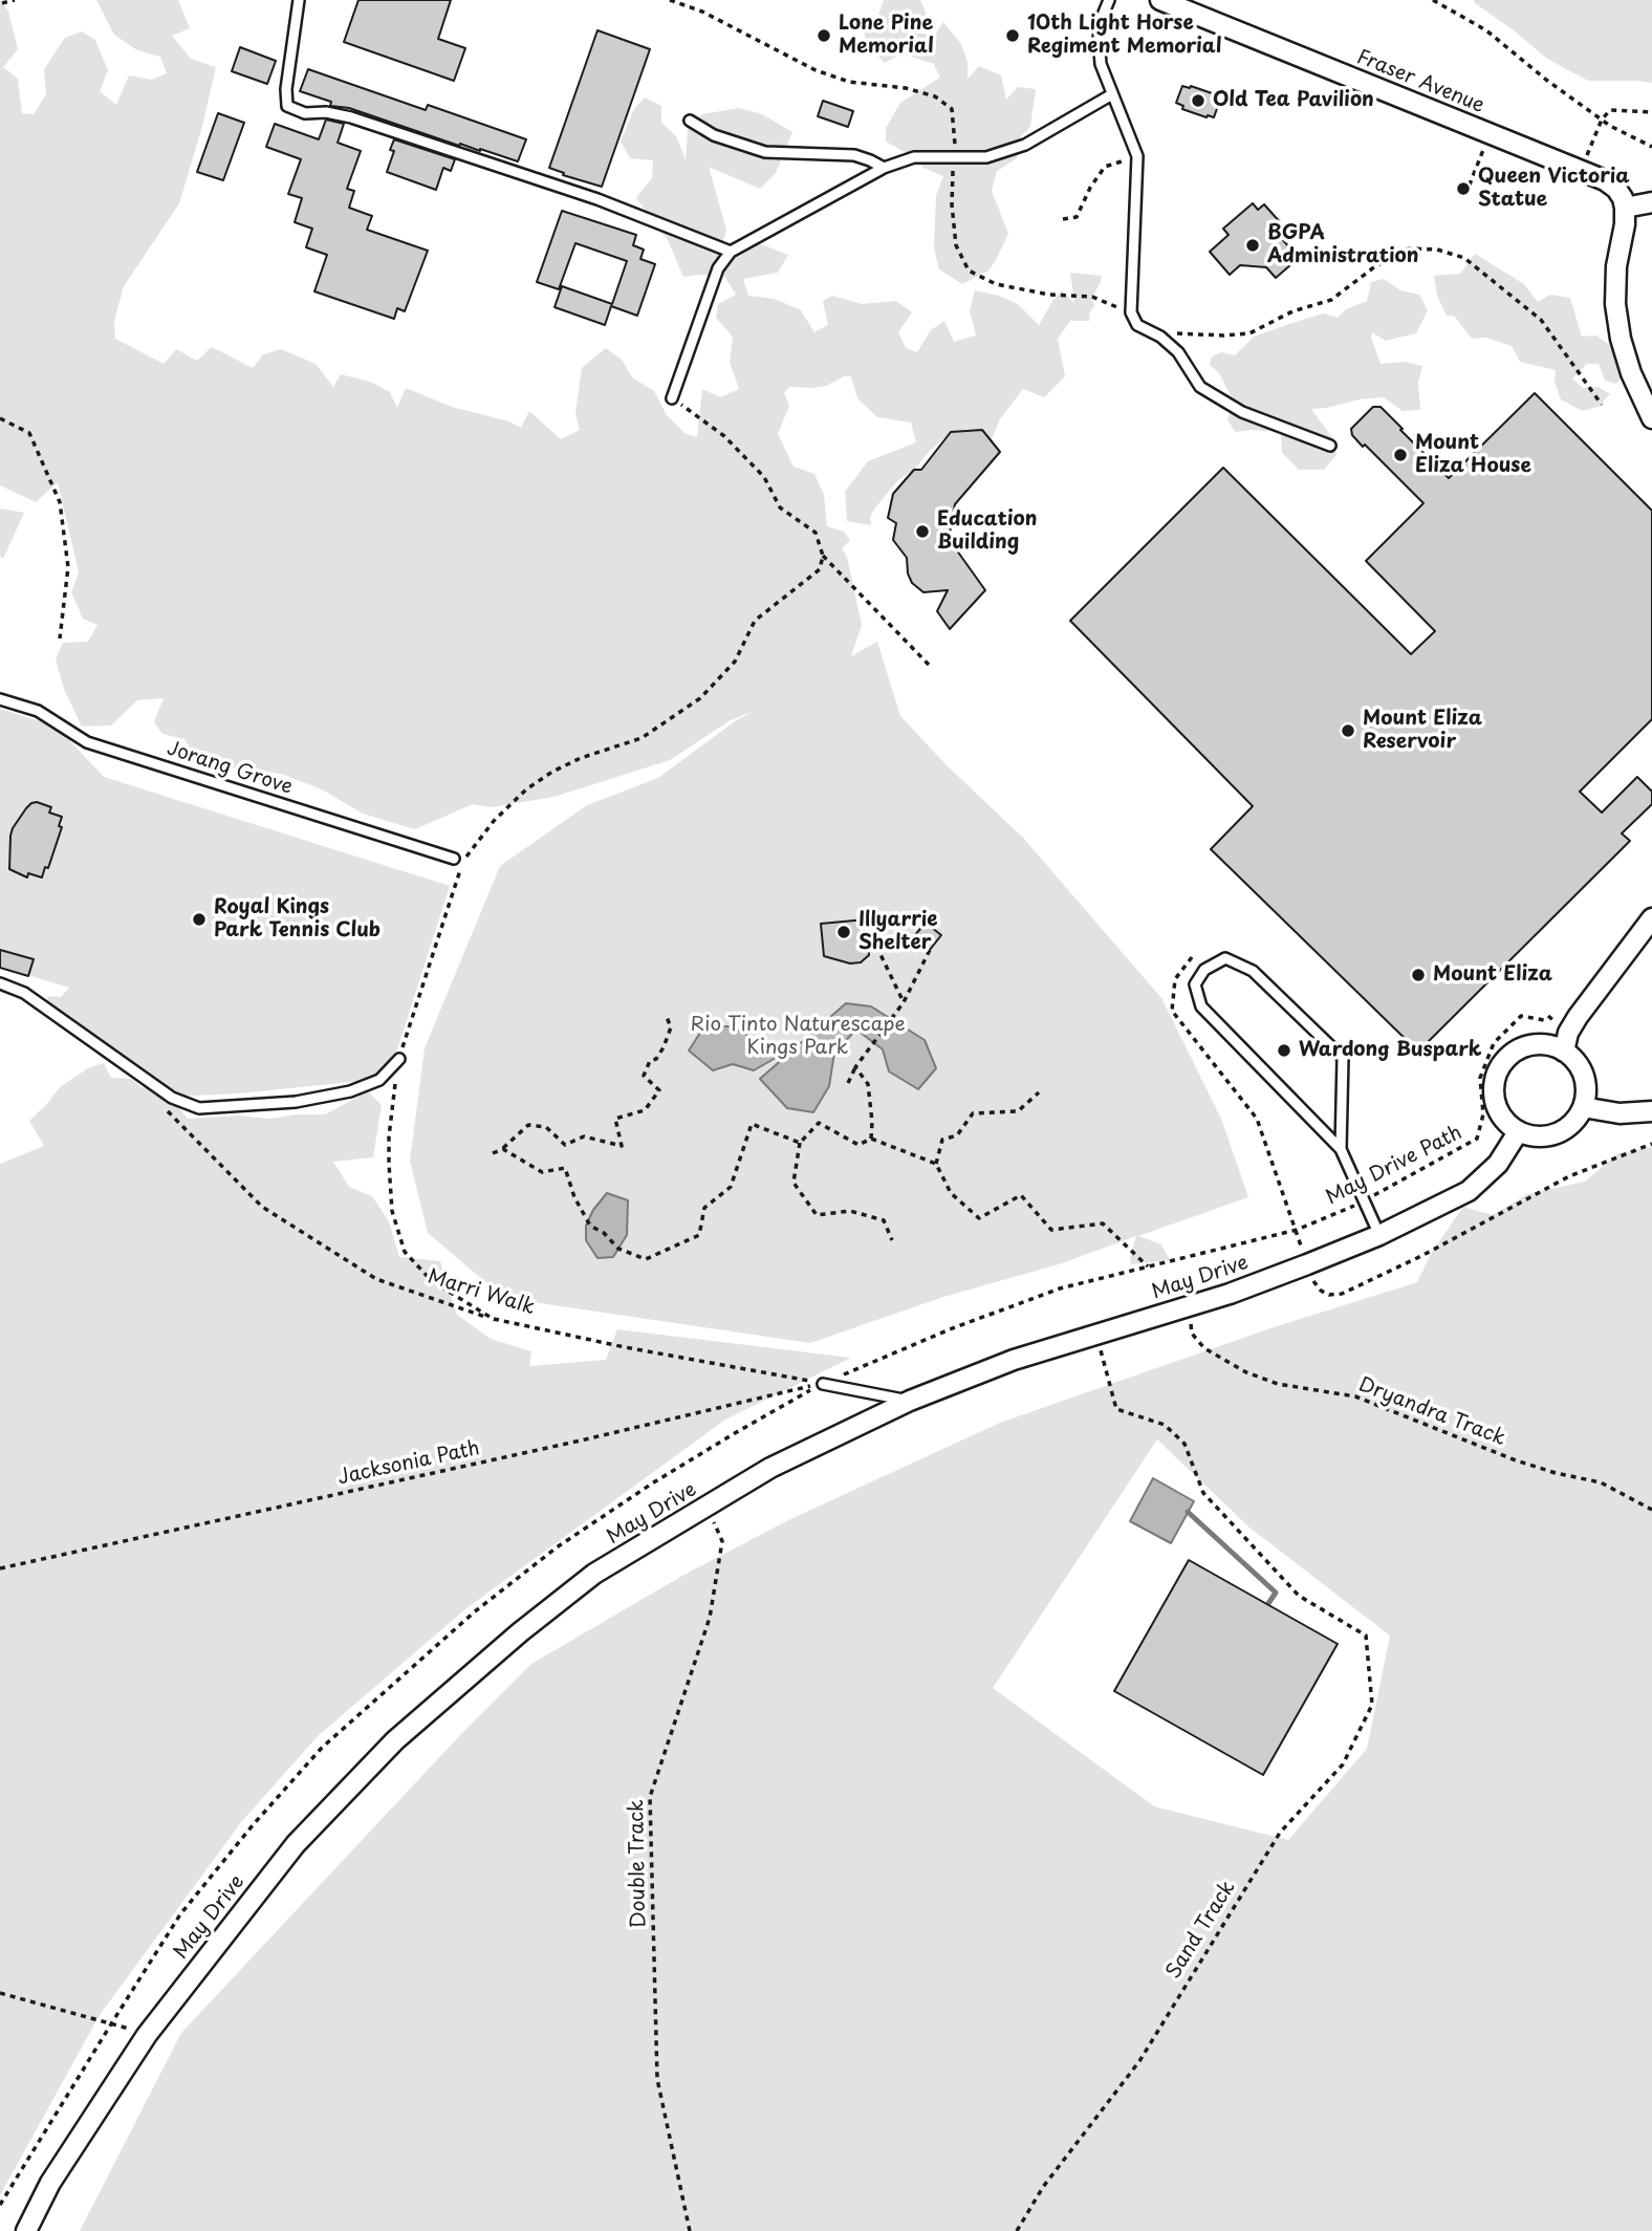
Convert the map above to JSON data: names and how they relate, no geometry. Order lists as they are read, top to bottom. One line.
{"streets":{"street":["Fraser Avenue","May Drive"],"lane":["Jorang Grove"],"path":["May Drive Path","Marri Walk","Dryandra Track","Jacksonia Path","Double Track","Sand Track"]},"crossings":[["May Drive","Dryandra Track"],["May Drive","Double Track"],["May Drive","Sand Track"],["Marri Walk","Jacksonia Path"]],"parks":["Rio Tinto Naturescape Kings Park"],"places":["Lone Pine Memorial","10th Light Horse Regiment Memorial","Old Tea Pavilion","Queen Victoria Statue","BGPA Administration","Mount Eliza House","Education Building","Mount Eliza Reservoir","Royal Kings Park Tennis Club","Illyarrie Shelter","Mount Eliza","Wardong Buspark"]}
